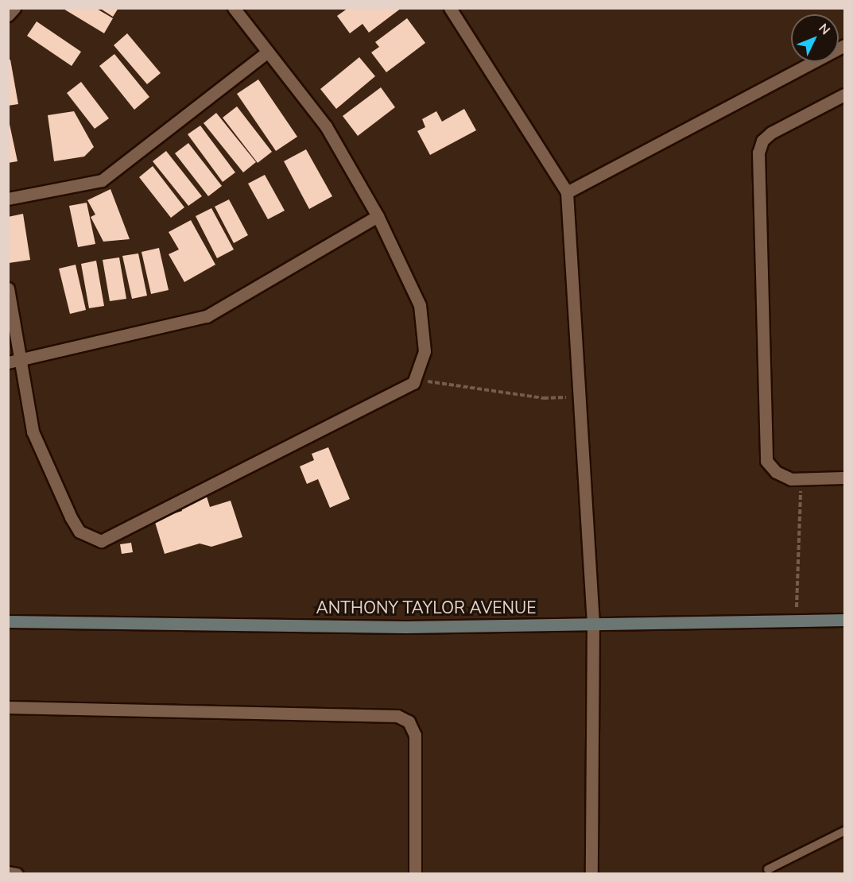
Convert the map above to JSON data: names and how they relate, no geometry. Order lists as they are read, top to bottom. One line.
{"streets":{"main road":["ANTHONY TAYLOR AVENUE"]},"north":"top right"}
